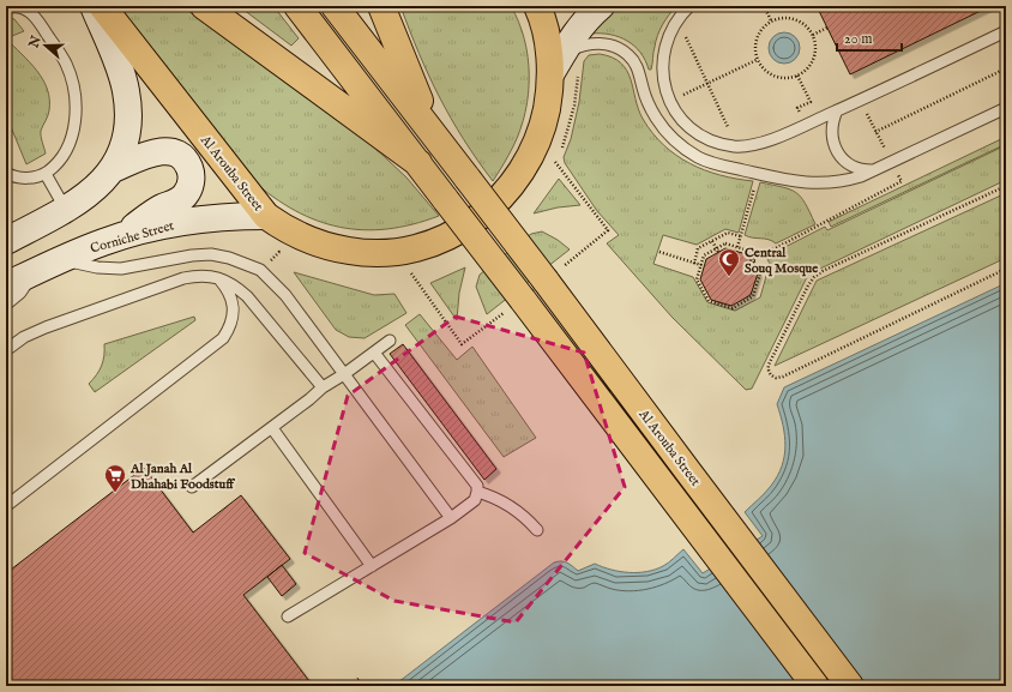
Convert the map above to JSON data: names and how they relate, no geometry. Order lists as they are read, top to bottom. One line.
{"streets":{"main road":["Al Arouba Street","Corniche Street"]},"crossings":[["Al Arouba Street","Corniche Street"]],"places":{"mosque":["Central Souq Mosque"],"supermarket":["Al Janah Al Dhahabi Foodstuff"]},"scale_bar":"20 m","north":"left"}
